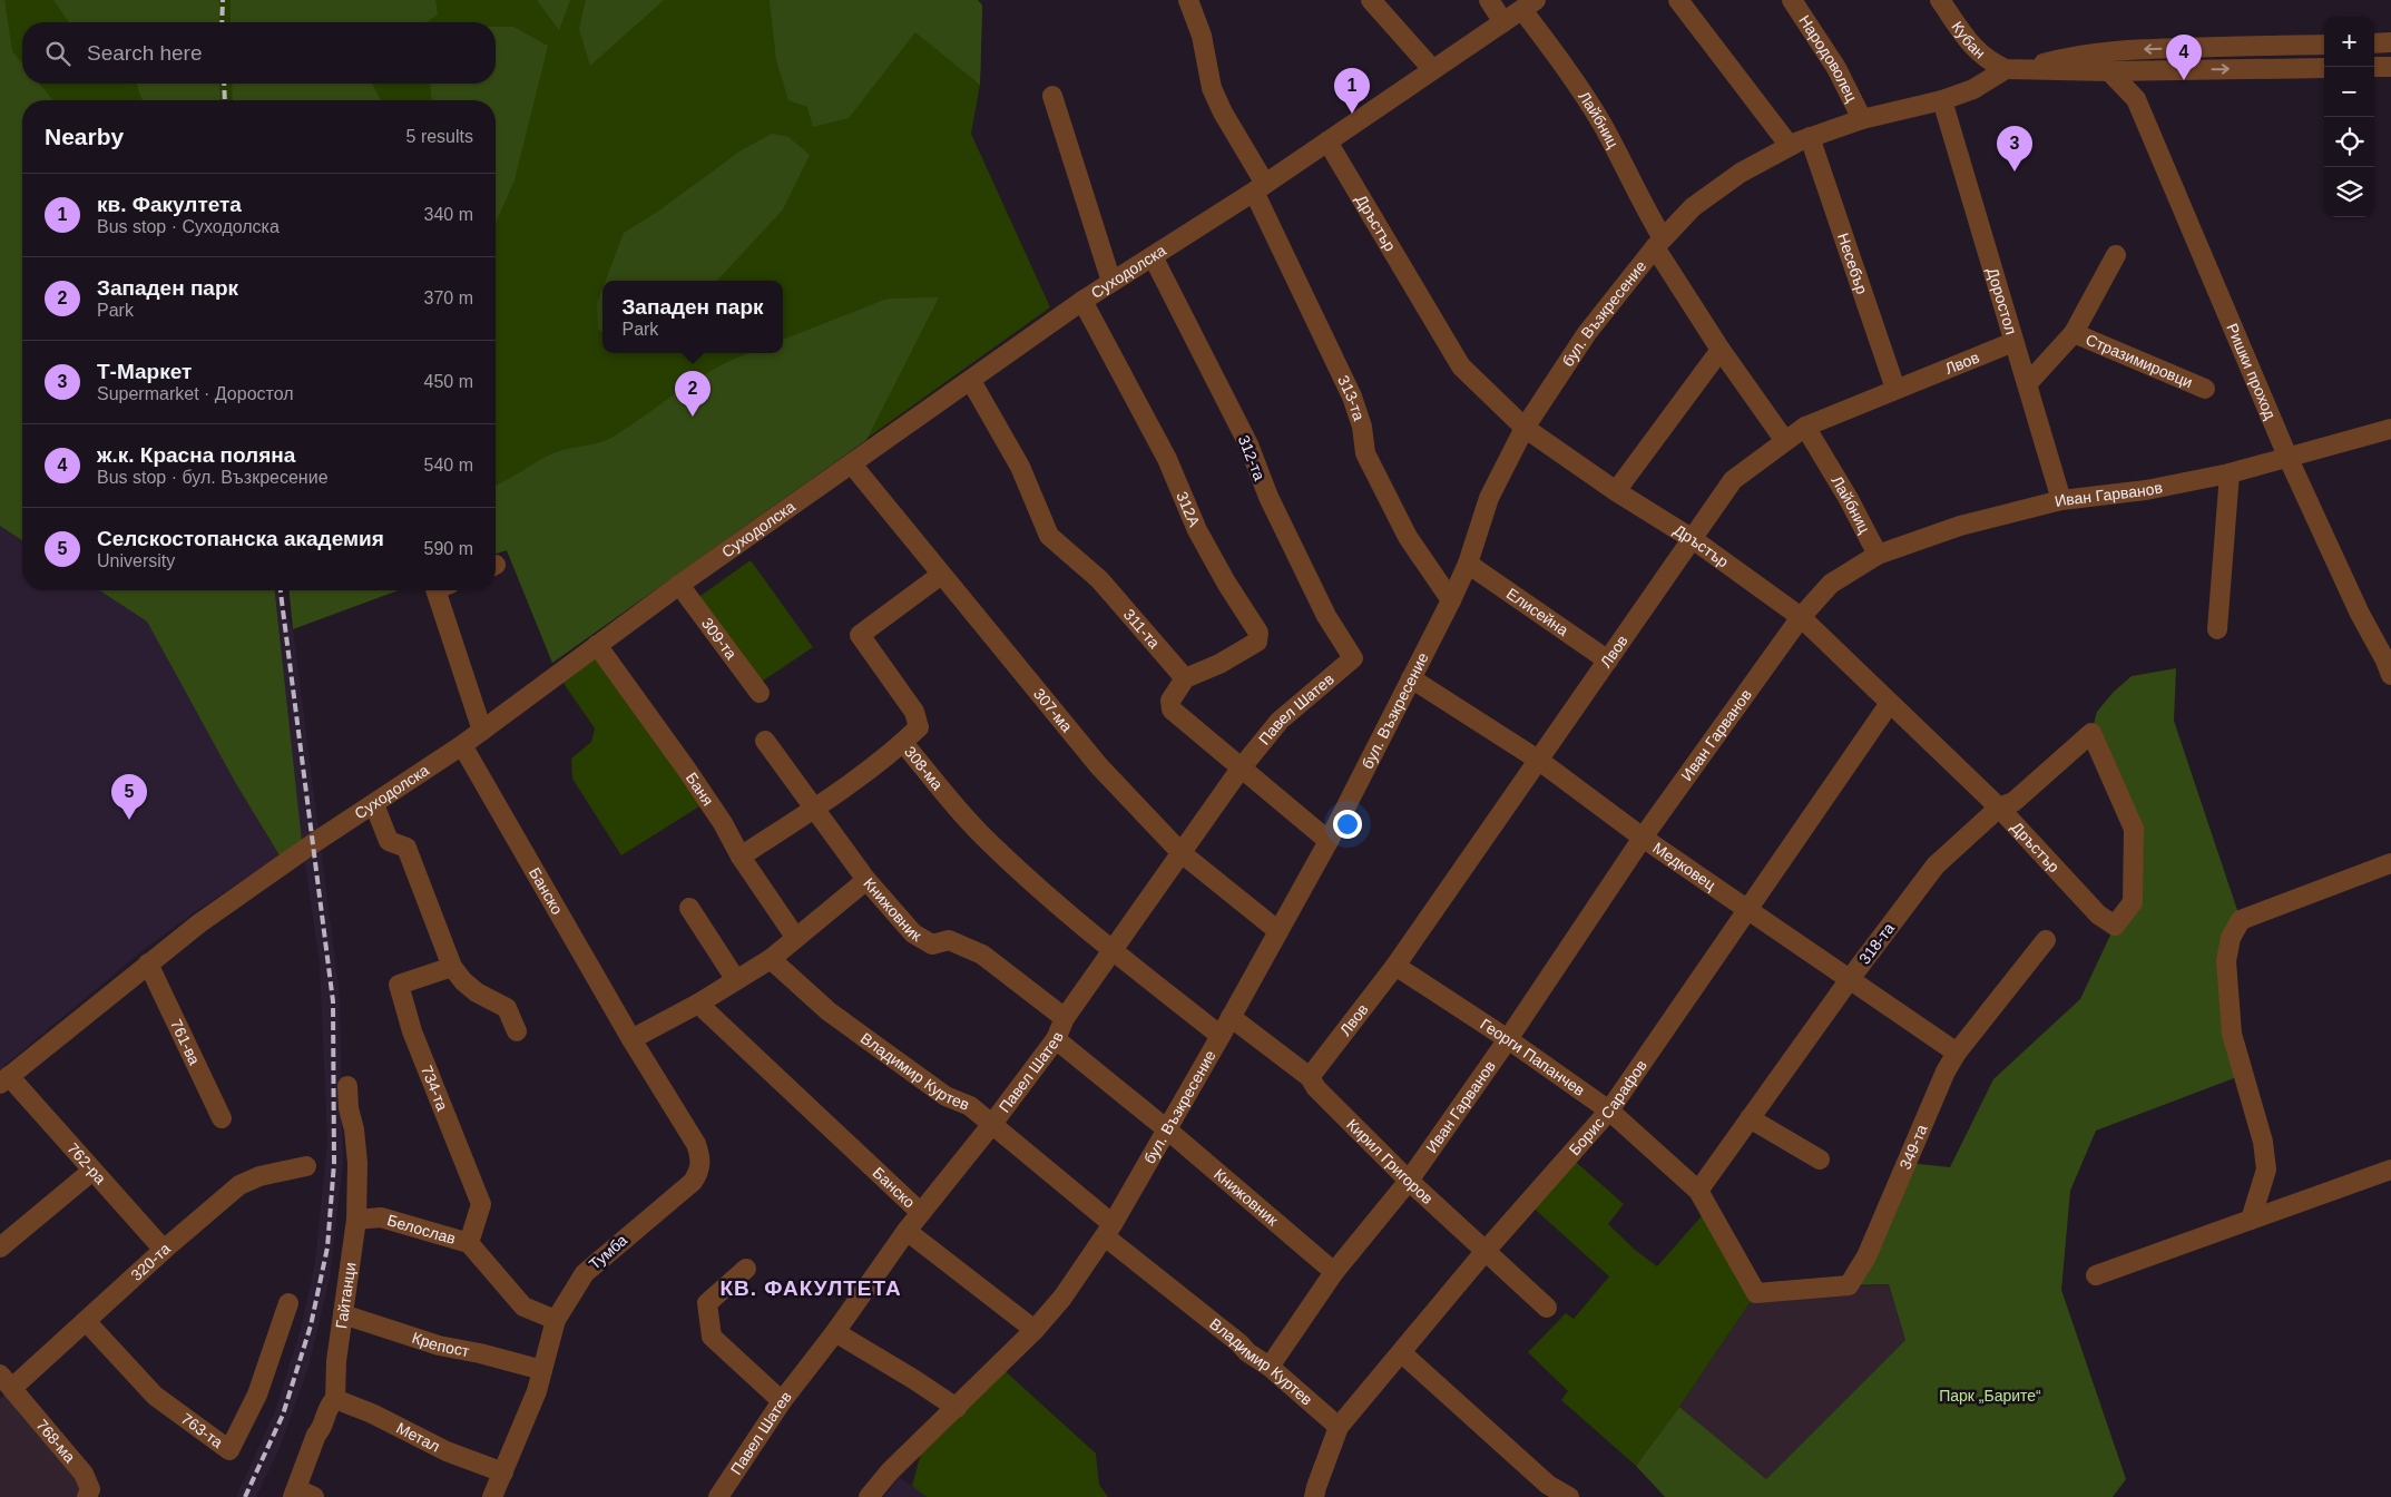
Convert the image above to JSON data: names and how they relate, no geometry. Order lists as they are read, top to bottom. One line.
{"streets":{"street":["Кубан","Народоволец","Лайбниц","Дръстър","Несебър","Суходолска","Доростол","бул. Възкресение","Стразимировци","Лвов","Ришки проход","313-та","312-та","Иван Гарванов","312А","Елисейна","311-та","309-та","307-ма","Павел Шатев","308-ма","Баня","Медковец","Банско","Книжовник","318-та","761-ва","Георги Папанчев","Владимир Куртев","734-та","Борис Сарафов","349-та","Кирил Григоров","762-ра","Белослав","Тумба","320-та","Гайтанци","Крепост","763-та","Метал","768-ма"]},"crossings":[["Кубан","бул. Възкресение"],["Народоволец","бул. Възкресение"],["Лайбниц","Суходолска"],["Лайбниц","бул. Възкресение"],["Лайбниц","Лвов"],["Лайбниц","Иван Гарванов"],["Дръстър","Суходолска"],["Дръстър","бул. Възкресение"],["Дръстър","Лвов"],["Дръстър","Иван Гарванов"],["Дръстър","318-та"],["Дръстър","Борис Сарафов"],["Несебър","бул. Възкресение"],["Несебър","Лвов"],["Суходолска","313-та"],["Суходолска","312-та"],["Суходолска","312А"],["Суходолска","311-та"],["Суходолска","309-та"],["Суходолска","307-ма"],["Суходолска","Баня"],["Суходолска","Банско"],["Суходолска","761-ва"],["Суходолска","762-ра"],["Доростол","бул. Възкресение"],["Доростол","Стразимировци"],["Доростол","Лвов"],["Доростол","Иван Гарванов"],["бул. Възкресение","313-та"],["бул. Възкресение","Елисейна"],["бул. Възкресение","307-ма"],["бул. Възкресение","Медковец"],["бул. Възкресение","Банско"],["бул. Възкресение","Книжовник"],["бул. Възкресение","Владимир Куртев"],["бул. Възкресение","Кирил Григоров"],["Лвов","Елисейна"],["Лвов","Медковец"],["Лвов","Георги Папанчев"],["Лвов","Кирил Григоров"],["Ришки проход","Иван Гарванов"],["312-та","Павел Шатев"],["Иван Гарванов","Медковец"],["Иван Гарванов","Книжовник"],["Иван Гарванов","Георги Папанчев"],["Иван Гарванов","Владимир Куртев"],["Иван Гарванов","Кирил Григоров"],["312А","311-та"],["307-ма","Павел Шатев"],["307-ма","308-ма"],["Павел Шатев","308-ма"],["Павел Шатев","Банско"],["Павел Шатев","Книжовник"],["Павел Шатев","Владимир Куртев"],["Медковец","318-та"],["Медковец","Борис Сарафов"],["Медковец","349-та"],["Банско","Тумба"],["318-та","Георги Папанчев"],["Георги Папанчев","Борис Сарафов"],["Георги Папанчев","349-та"],["Владимир Куртев","Борис Сарафов"],["734-та","Белослав"],["Борис Сарафов","Кирил Григоров"],["762-ра","320-та"],["Белослав","Тумба"],["Белослав","Гайтанци"],["Тумба","Крепост"],["Тумба","Метал"],["320-та","763-та"],["320-та","768-ма"],["Гайтанци","Крепост"],["Гайтанци","Метал"]],"districts":["КВ. ФАКУЛТЕТА"],"parks":["Парк „Барите“"],"page":{"map_buttons":["+","−"],"search":"Search here","pins":["4","1","3","2","5"],"heading":["Nearby","5 results"],"list":[{"mark":"1","name":"кв. Факултета","note":"Bus stop · Суходолска","value":"340 m"},{"mark":"2","name":"Западен парк","note":"Park","value":"370 m"},{"mark":"3","name":"Т-Маркет","note":"Supermarket · Доростол","value":"450 m"},{"mark":"4","name":"ж.к. Красна поляна","note":"Bus stop · бул. Възкресение","value":"540 m"},{"mark":"5","name":"Селскостопанска академия","note":"University","value":"590 m"}],"popup":["Западен парк","Park"]}}
